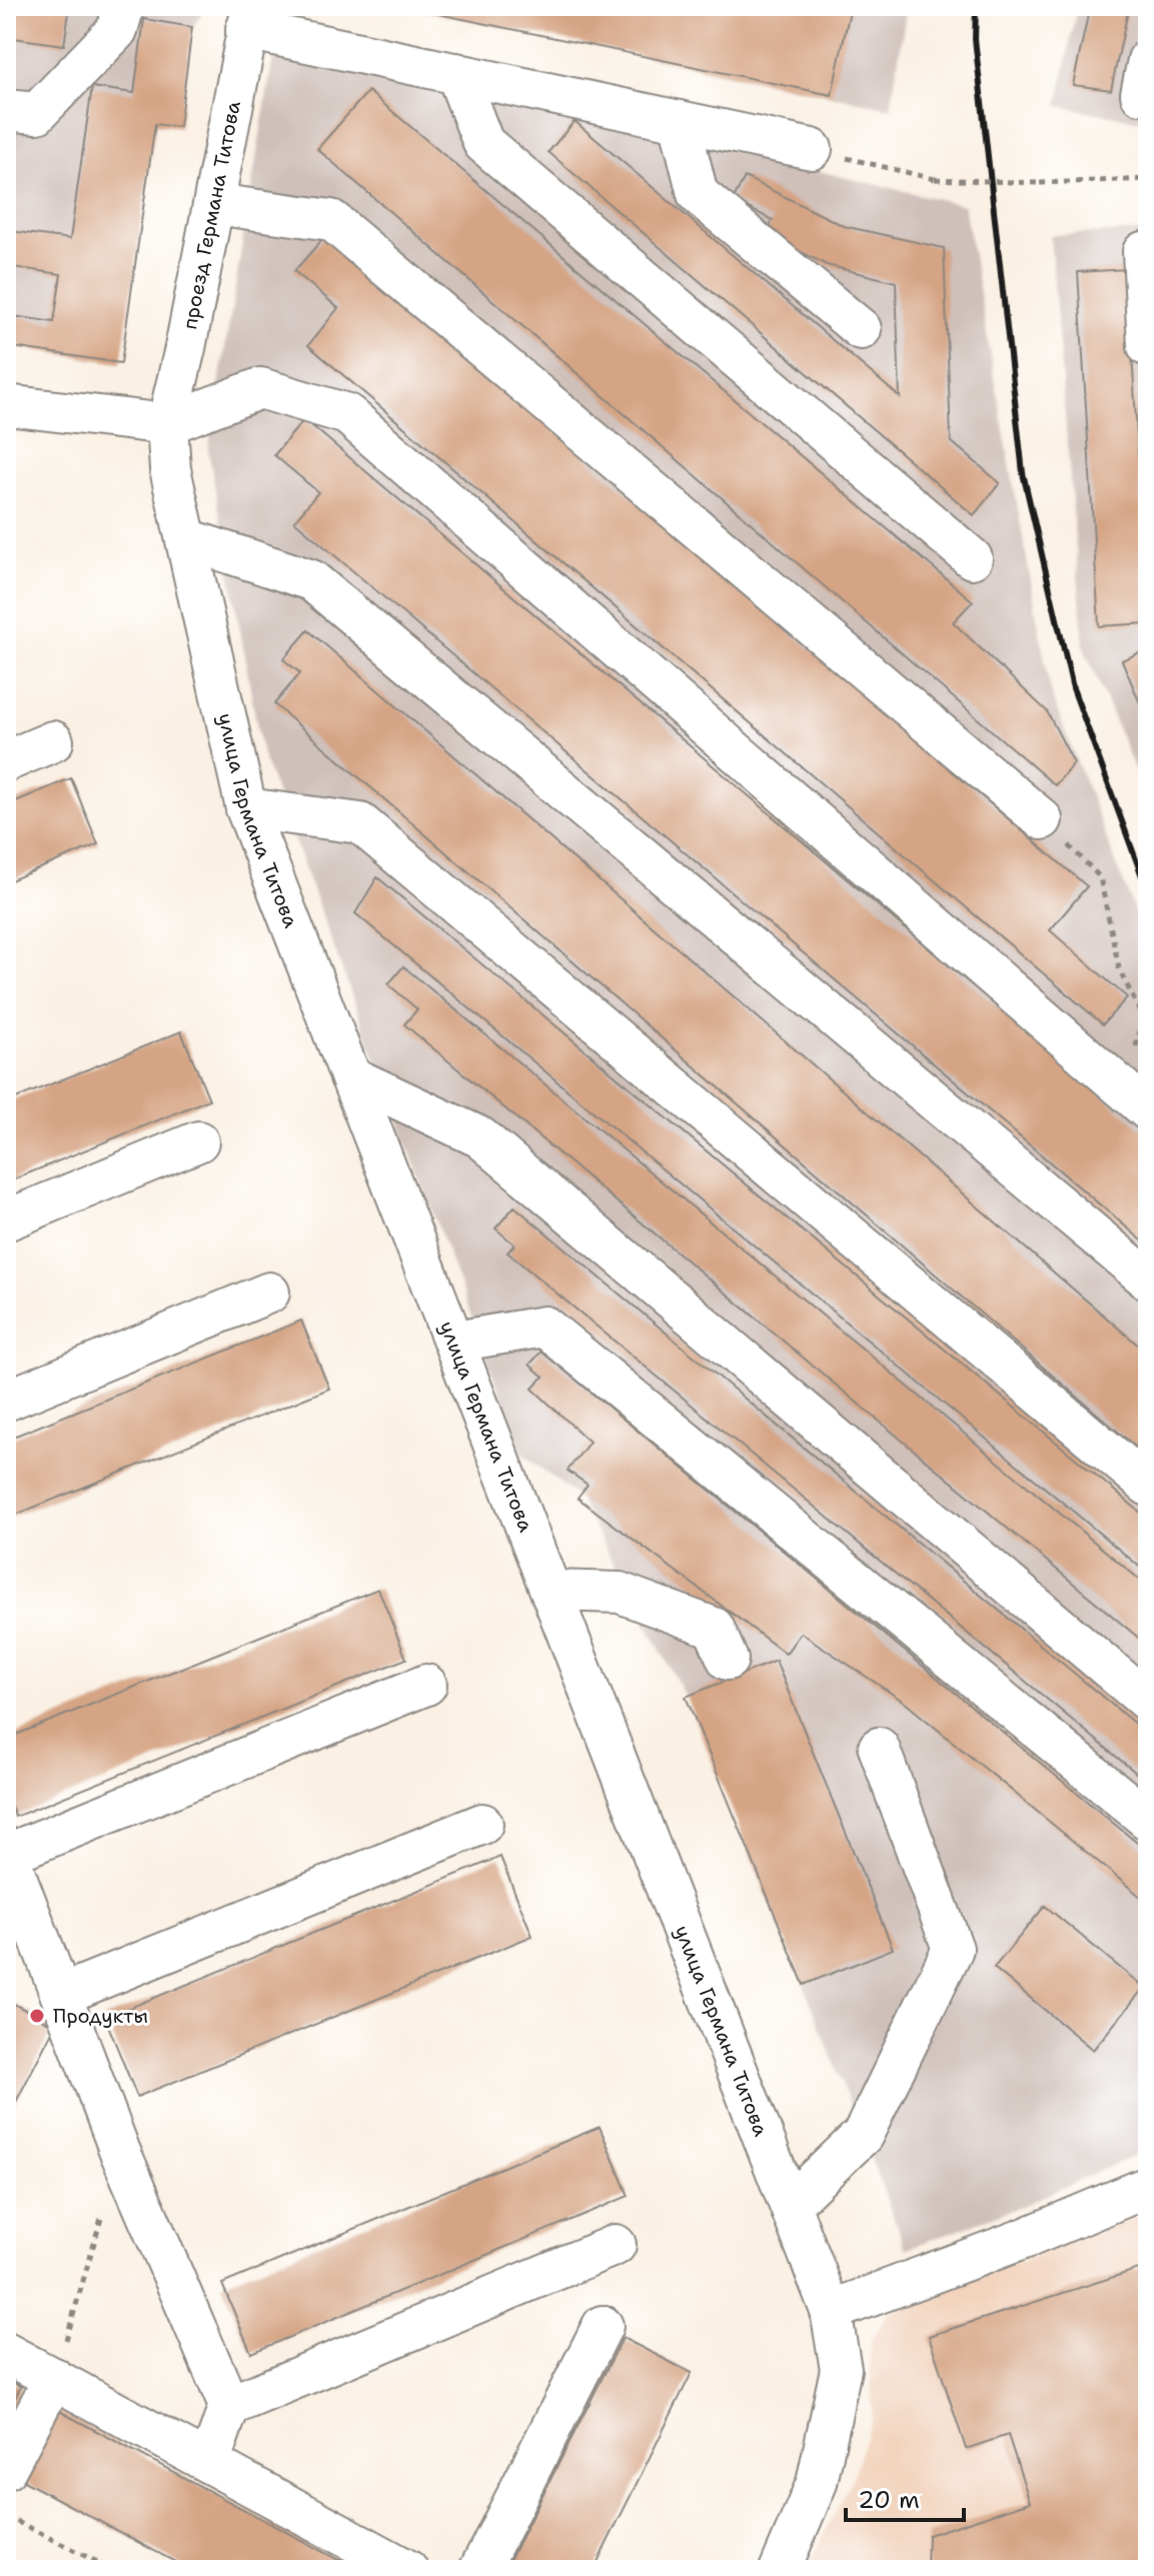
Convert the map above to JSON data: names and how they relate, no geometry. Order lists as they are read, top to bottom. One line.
{"streets":{"street":["проезд Германа Титова","улица Германа Титова"]},"crossings":[["проезд Германа Титова","улица Германа Титова"]],"places":["Продукты"],"scale_bar":"20 m"}
